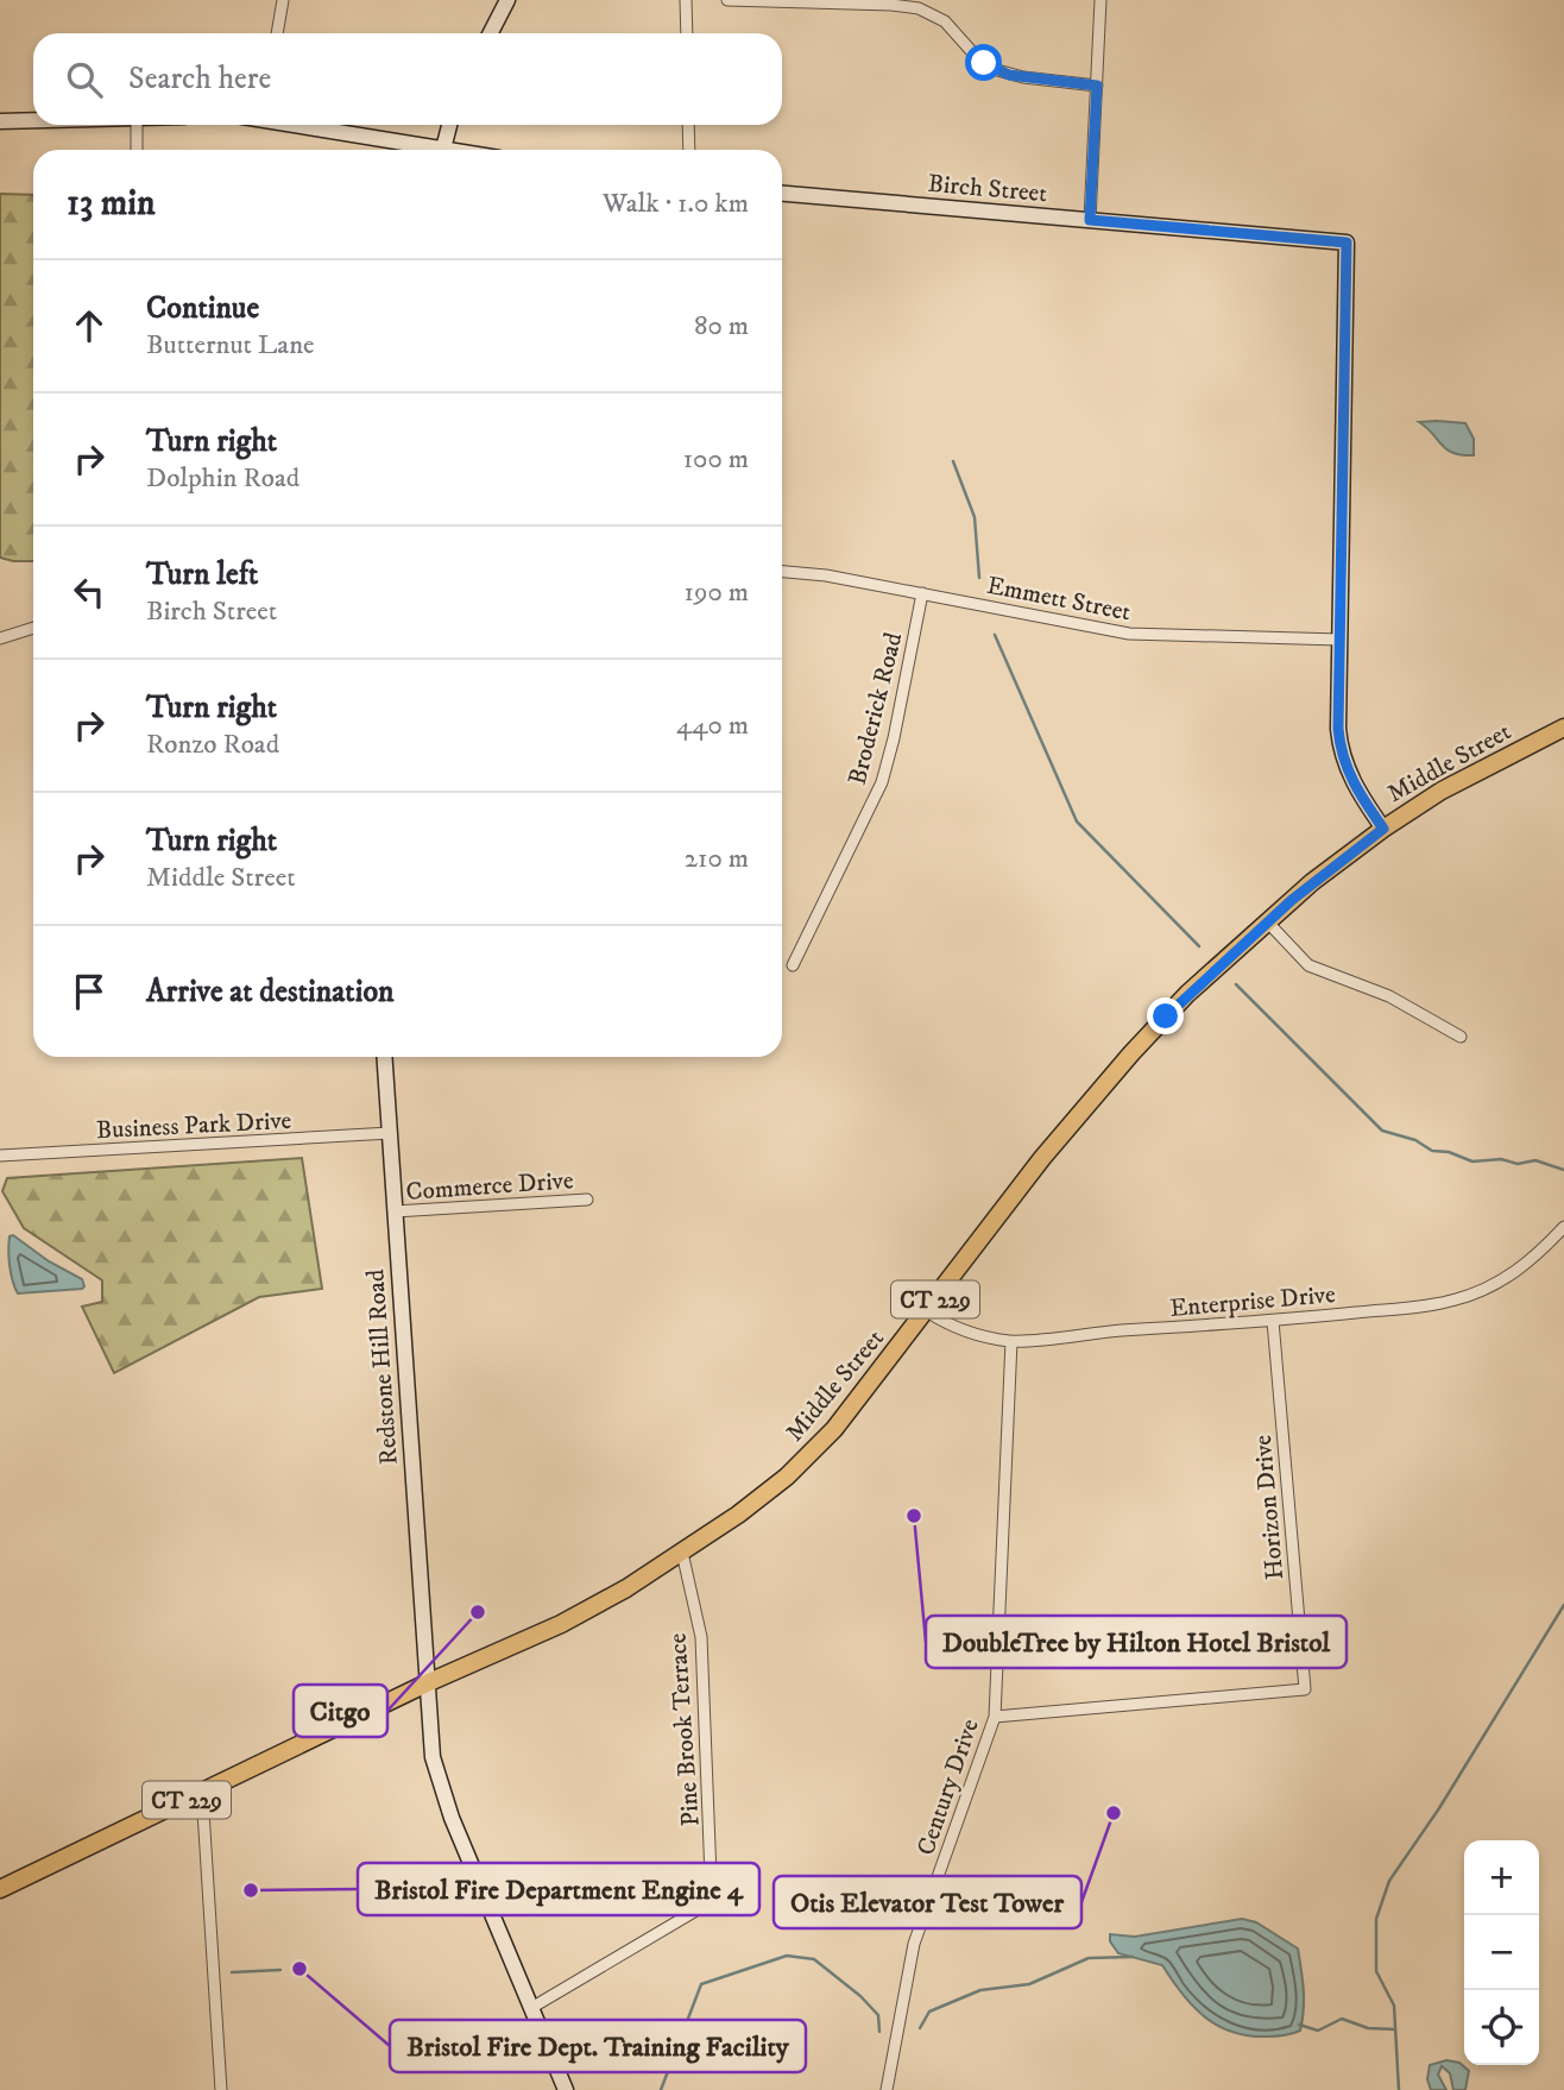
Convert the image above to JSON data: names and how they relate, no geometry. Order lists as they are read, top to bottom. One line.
{"streets":{"main road":["Birch Street","Middle Street","CT 229","Redstone Hill Road"],"street":["Emmett Street","Broderick Road","Business Park Drive","Commerce Drive","Enterprise Drive","Horizon Drive","Pine Brook Terrace","Century Drive"]},"crossings":[["Birch Street","Emmett Street"],["Emmett Street","Broderick Road"],["Middle Street","Enterprise Drive"],["Middle Street","Redstone Hill Road"],["Middle Street","Pine Brook Terrace"],["Business Park Drive","Redstone Hill Road"],["Commerce Drive","Redstone Hill Road"],["Enterprise Drive","Horizon Drive"],["Enterprise Drive","Century Drive"],["Redstone Hill Road","Pine Brook Terrace"],["Horizon Drive","Century Drive"]],"places":["DoubleTree by Hilton Hotel Bristol","Citgo","Otis Elevator Test Tower","Bristol Fire Department Engine 4","Bristol Fire Dept. Training Facility"],"page":{"search":"Search here","heading":["13 min","Walk · 1.0 km"],"list":[["Continue","Butternut Lane","80 m"],["Turn right","Dolphin Road","100 m"],["Turn left","Birch Street","190 m"],["Turn right","Ronzo Road","440 m"],["Turn right","Middle Street","210 m"],"Arrive at destination"],"map_buttons":["+","−"]}}
